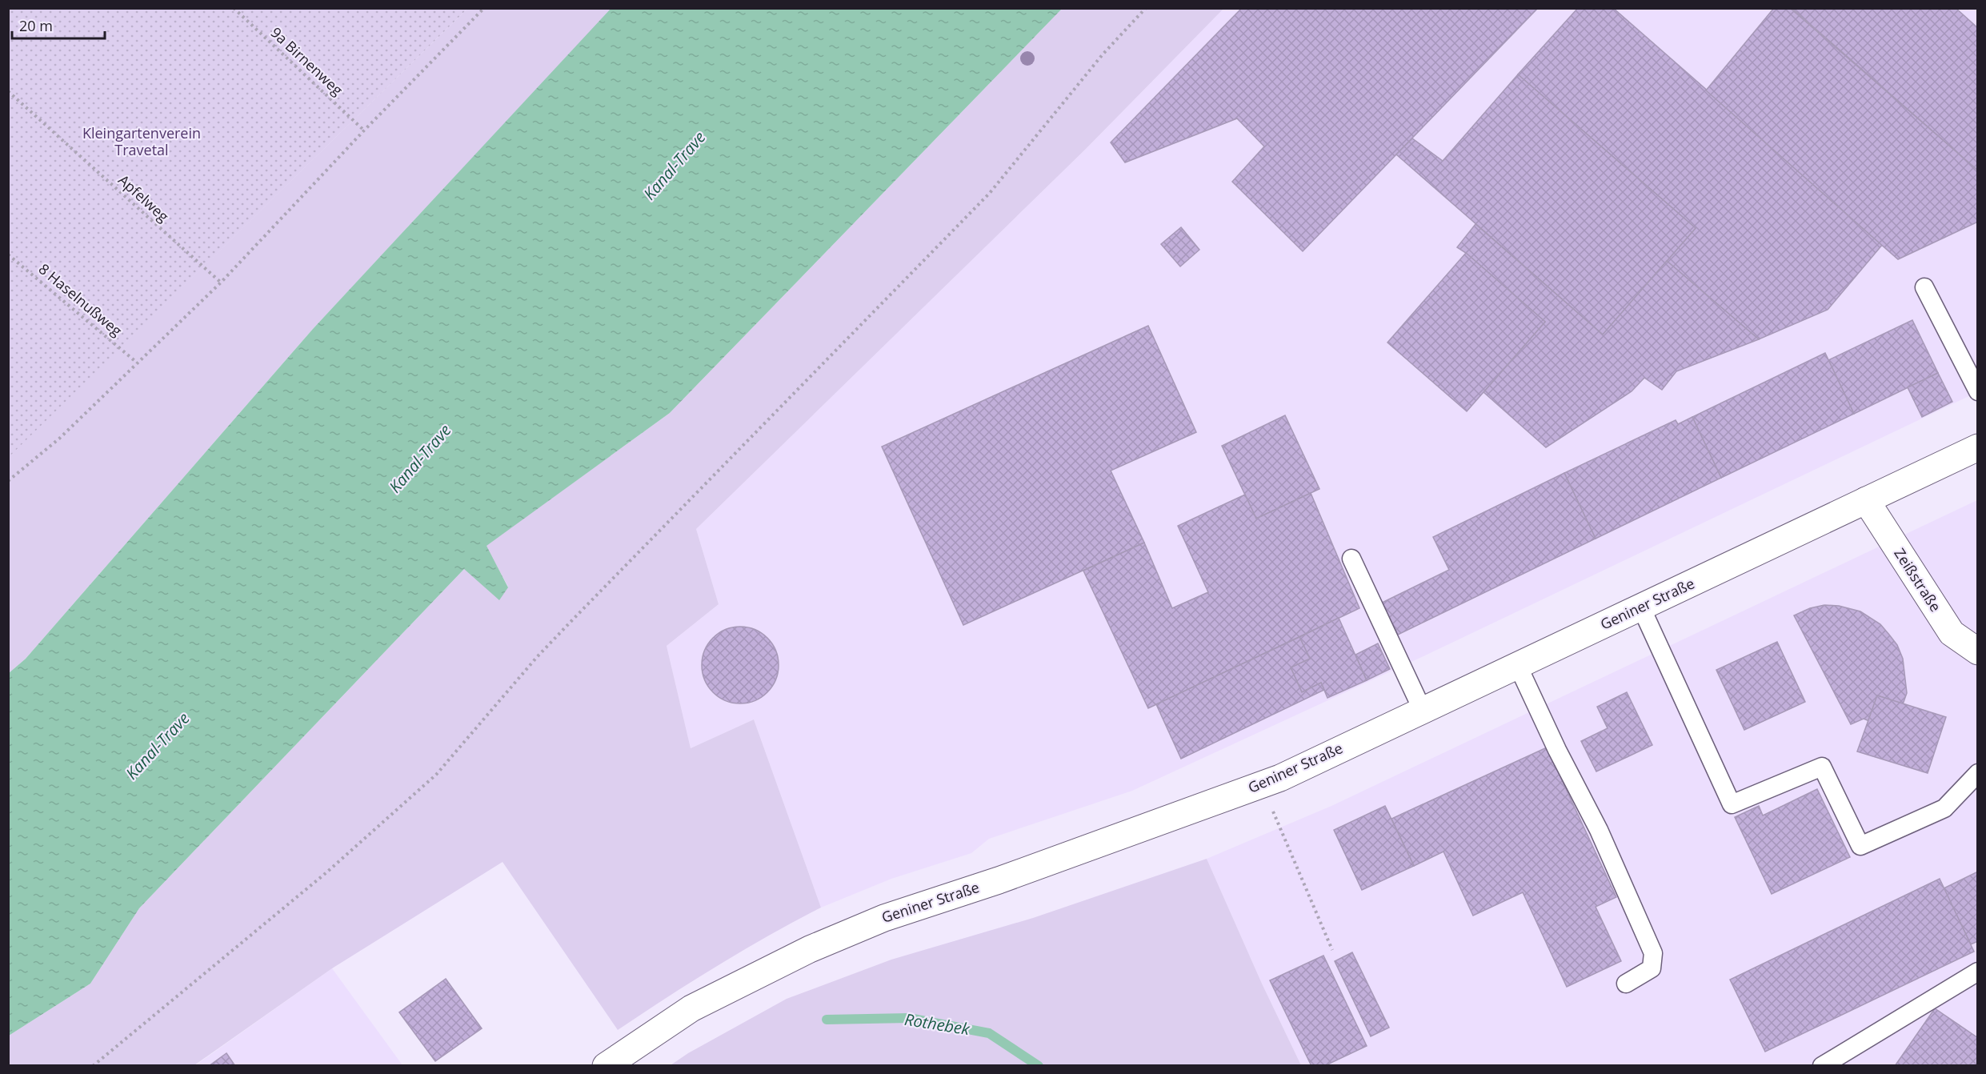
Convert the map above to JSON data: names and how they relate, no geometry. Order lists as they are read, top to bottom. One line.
{"streets":{"main road":["Zeißstraße","Geniner Straße"],"path":["9a Birnenweg","Apfelweg","8 Haselnußweg"]},"crossings":[["Zeißstraße","Geniner Straße"]],"water":["Kanal-Trave","Rothebek"],"parks":["Kleingartenverein Travetal"],"scale_bar":"20 m"}
